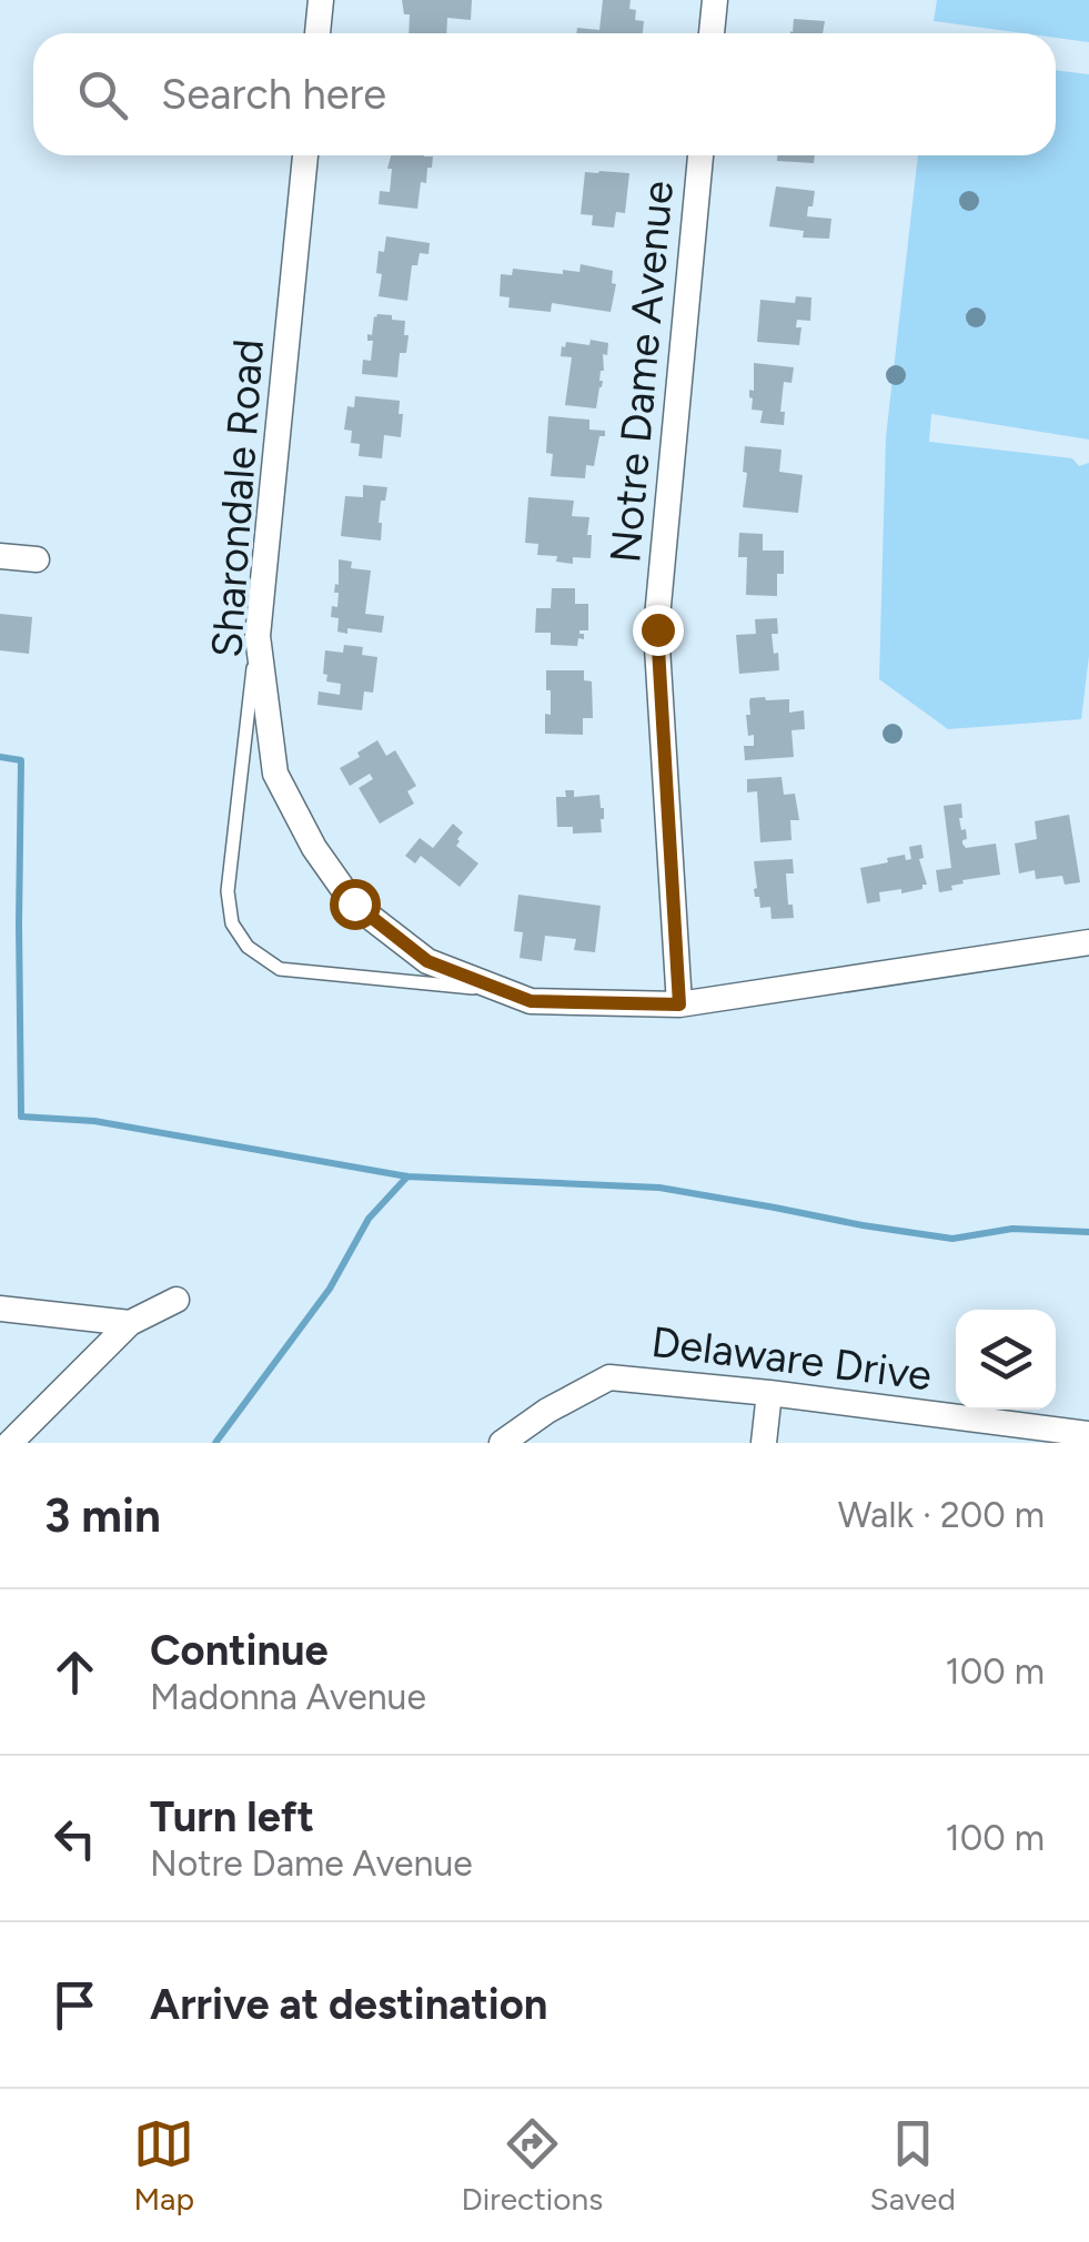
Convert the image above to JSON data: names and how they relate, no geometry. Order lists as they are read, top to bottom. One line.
{"streets":{"street":["Notre Dame Avenue","Sharondale Road","Delaware Drive"]},"crossings":[["Notre Dame Avenue","Sharondale Road"]],"page":{"search":"Search here","heading":["3 min","Walk · 200 m"],"list":[["Continue","Madonna Avenue","100 m"],["Turn left","Notre Dame Avenue","100 m"],"Arrive at destination"],"nav":["Map","Directions","Saved"]}}
